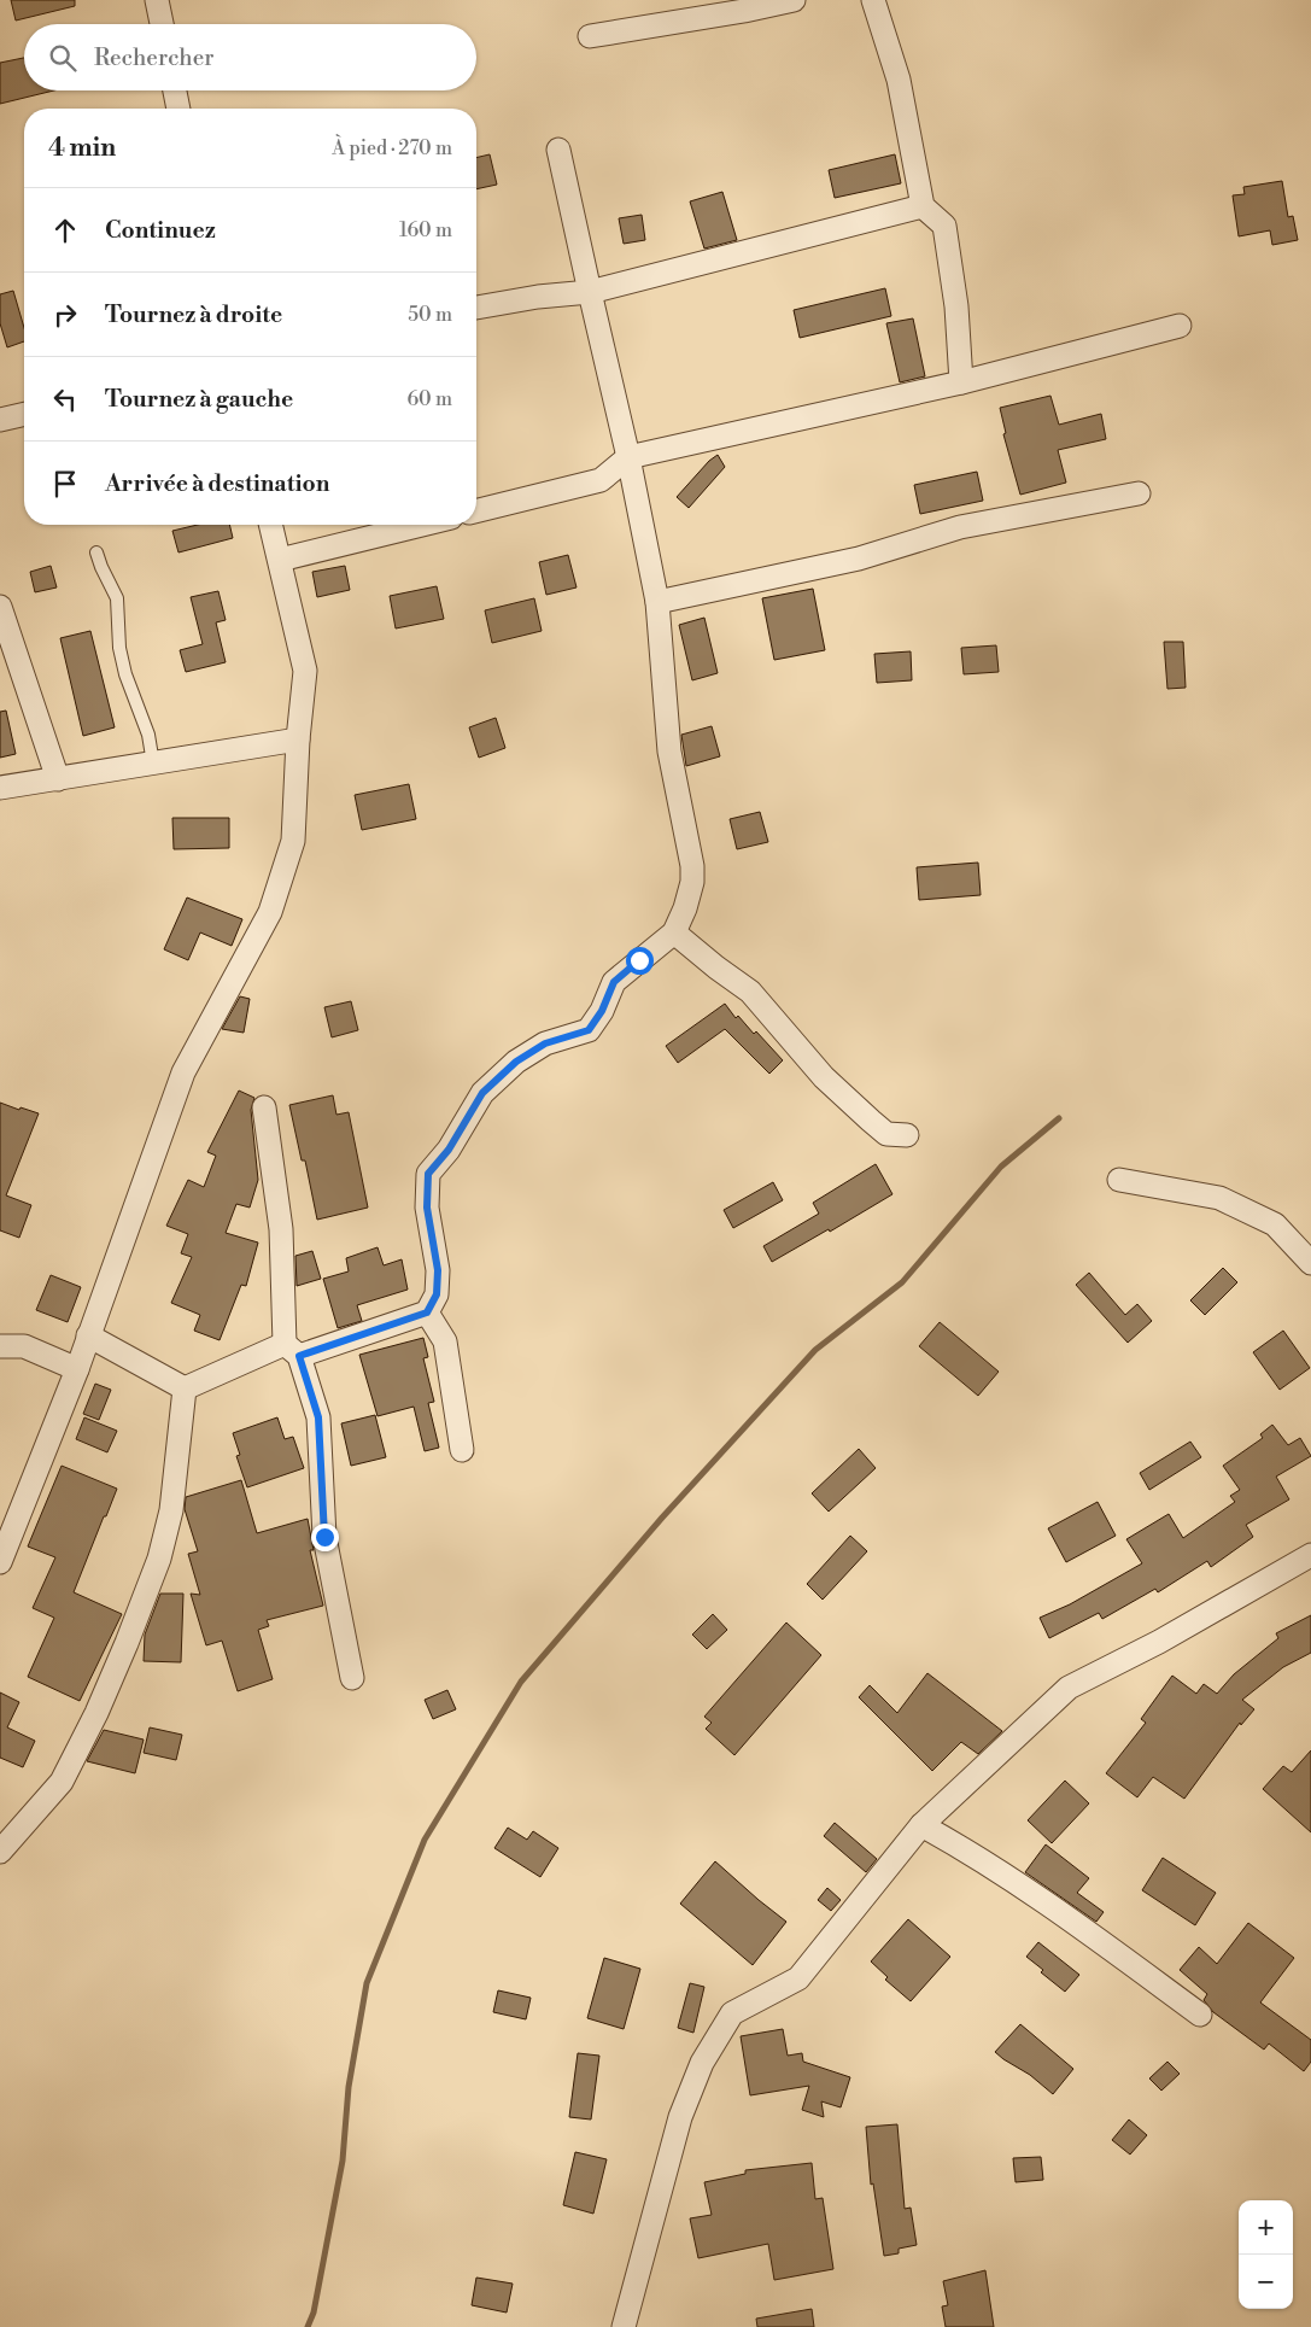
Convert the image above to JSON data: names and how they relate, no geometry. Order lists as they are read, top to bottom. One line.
{"page":{"search":"Rechercher","heading":["4 min","À pied · 270 m"],"list":[["Continuez","160 m"],["Tournez à droite","50 m"],["Tournez à gauche","60 m"],"Arrivée à destination"],"map_buttons":["+","−"]}}
